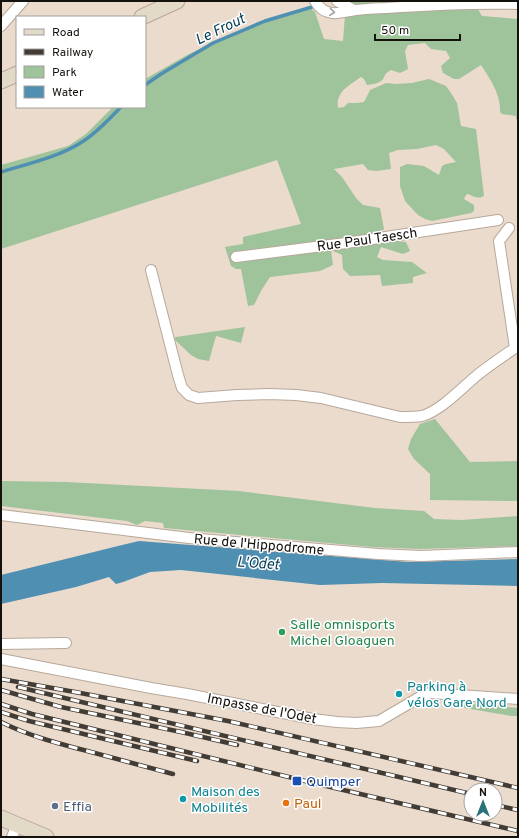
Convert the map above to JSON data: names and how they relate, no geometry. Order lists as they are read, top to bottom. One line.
{"streets":{"street":["Rue Paul Taesch","Rue de l'Hippodrome","Impasse de l'Odet"]},"water":["Le Frout","L'Odet"],"places":{"other":["Salle omnisports Michel Gloaguen","Parking à vélos Gare Nord","Maison des Mobilités","Paul","Effia"],"transit":["Quimper"]},"legend":["Road","Railway","Park","Water"],"scale_bar":"50 m","north":"top"}
